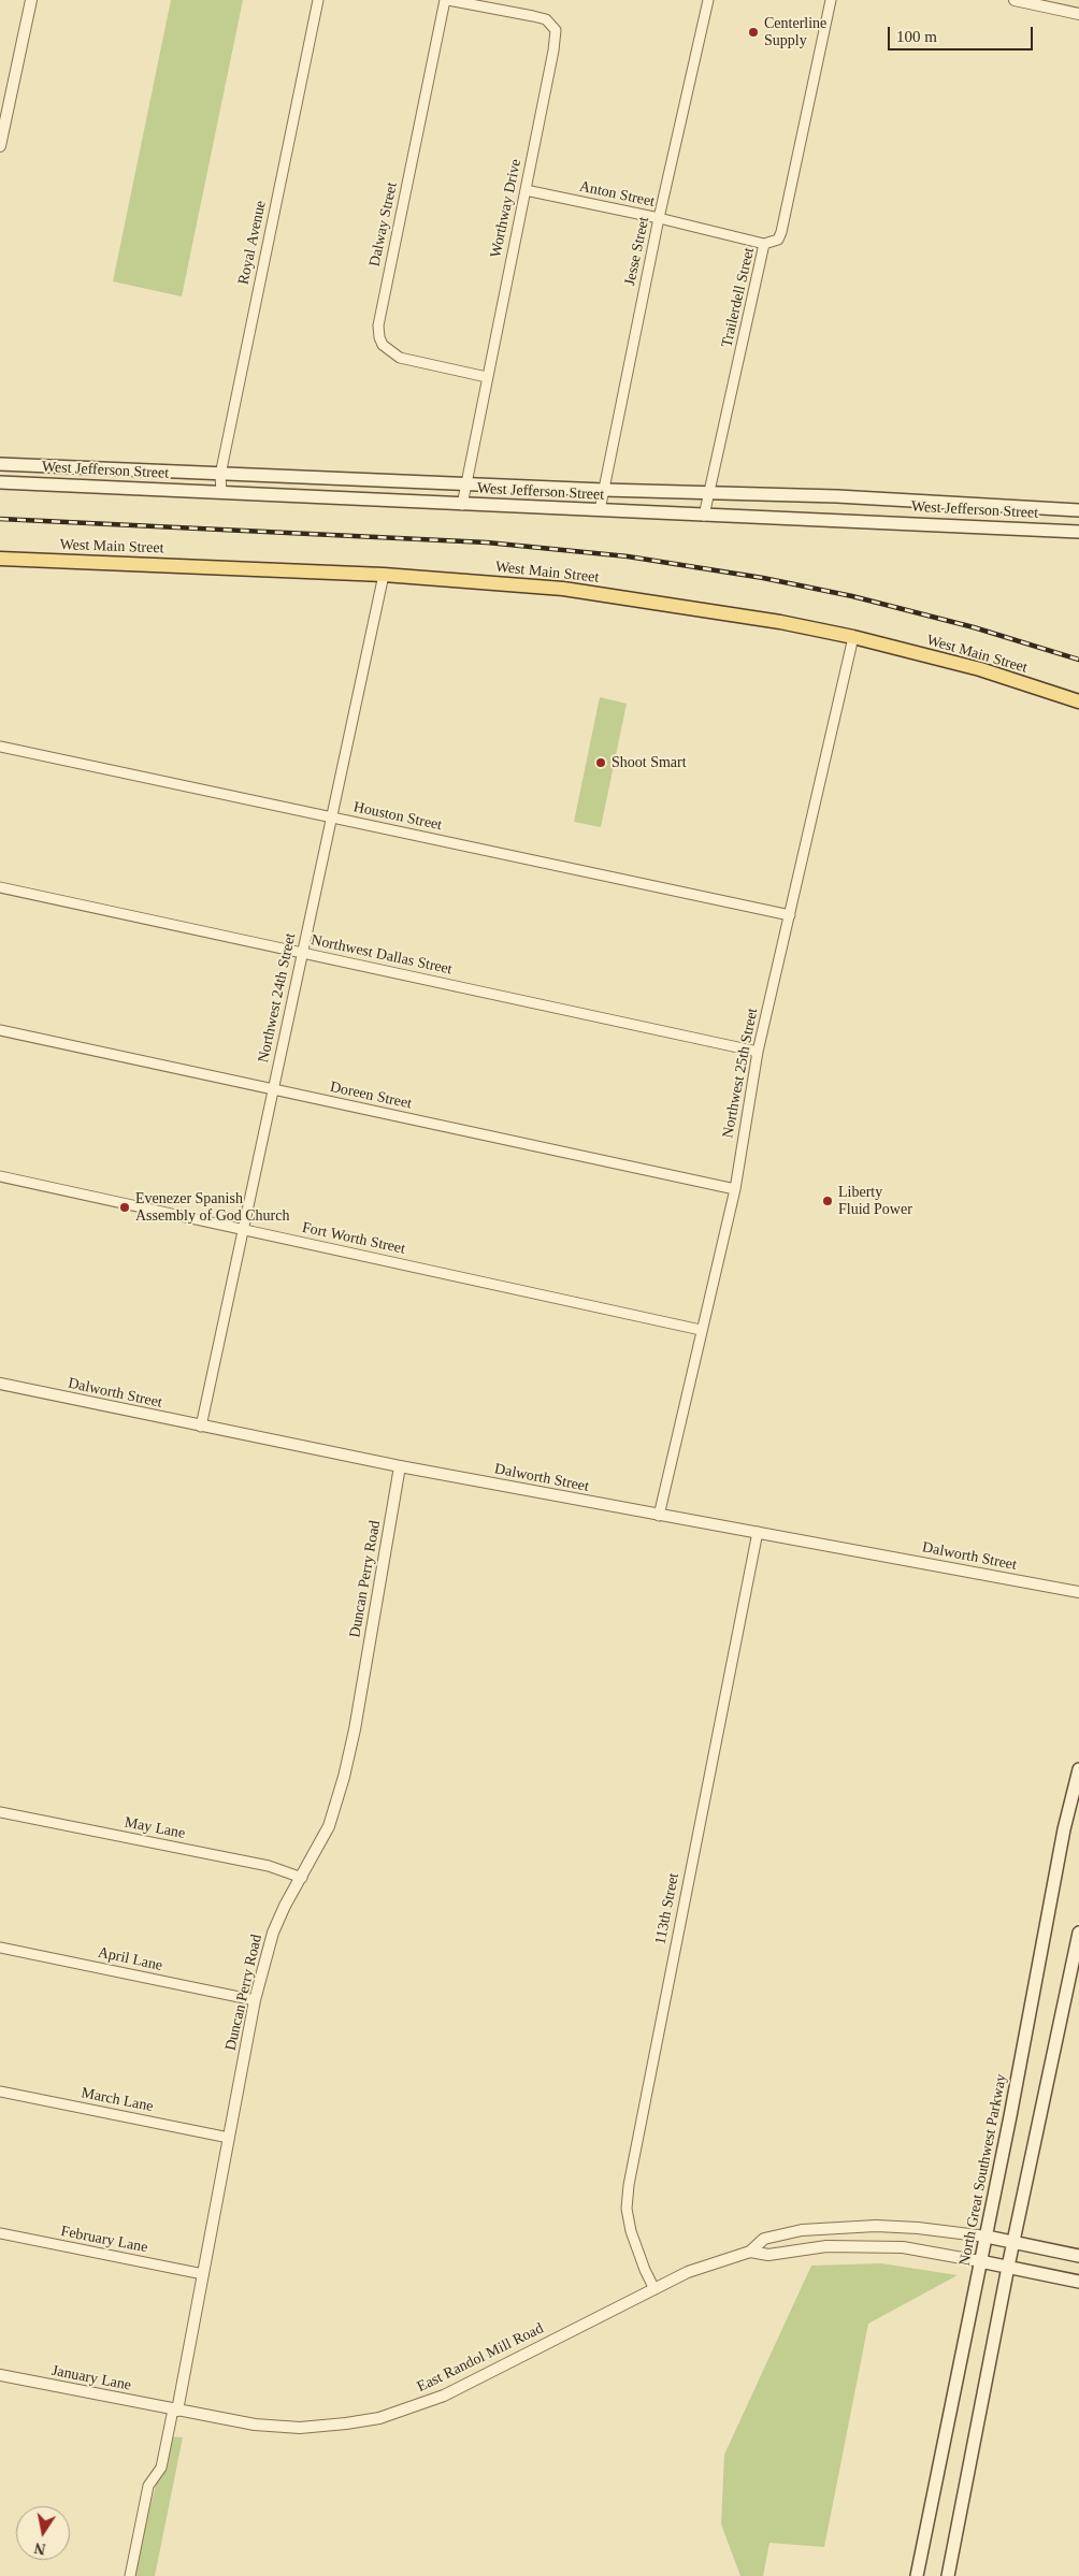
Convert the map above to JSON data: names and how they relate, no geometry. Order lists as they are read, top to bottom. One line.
{"streets":{"main road":["West Jefferson Street","West Main Street","North Great Southwest Parkway","East Randol Mill Road"],"street":["Anton Street","Worthway Drive","Dalway Street","Royal Avenue","Jesse Street","Trailerdell Street","Houston Street","Northwest Dallas Street","Northwest 24th Street","Northwest 25th Street","Doreen Street","Fort Worth Street","Dalworth Street","Duncan Perry Road","May Lane","113th Street","April Lane","March Lane","February Lane","January Lane"]},"crossings":[["Anton Street","Worthway Drive"],["Anton Street","Jesse Street"],["Anton Street","Trailerdell Street"],["Worthway Drive","Dalway Street"],["Worthway Drive","West Jefferson Street"],["Royal Avenue","West Jefferson Street"],["Jesse Street","West Jefferson Street"],["Trailerdell Street","West Jefferson Street"],["West Main Street","Northwest 24th Street"],["West Main Street","Northwest 25th Street"],["Houston Street","Northwest 24th Street"],["Houston Street","Northwest 25th Street"],["Northwest Dallas Street","Northwest 24th Street"],["Northwest Dallas Street","Northwest 25th Street"],["Northwest 24th Street","Doreen Street"],["Northwest 24th Street","Fort Worth Street"],["Northwest 24th Street","Dalworth Street"],["Northwest 25th Street","Doreen Street"],["Northwest 25th Street","Fort Worth Street"],["Northwest 25th Street","Dalworth Street"],["Dalworth Street","Duncan Perry Road"],["Dalworth Street","113th Street"],["Duncan Perry Road","May Lane"],["Duncan Perry Road","April Lane"],["Duncan Perry Road","March Lane"],["Duncan Perry Road","February Lane"],["Duncan Perry Road","East Randol Mill Road"],["Duncan Perry Road","January Lane"],["113th Street","East Randol Mill Road"],["North Great Southwest Parkway","East Randol Mill Road"],["East Randol Mill Road","January Lane"]],"places":["Centerline Supply","Shoot Smart","Liberty Fluid Power","Evenezer Spanish Assembly of God Church"],"scale_bar":"100 m","north":"bottom"}
